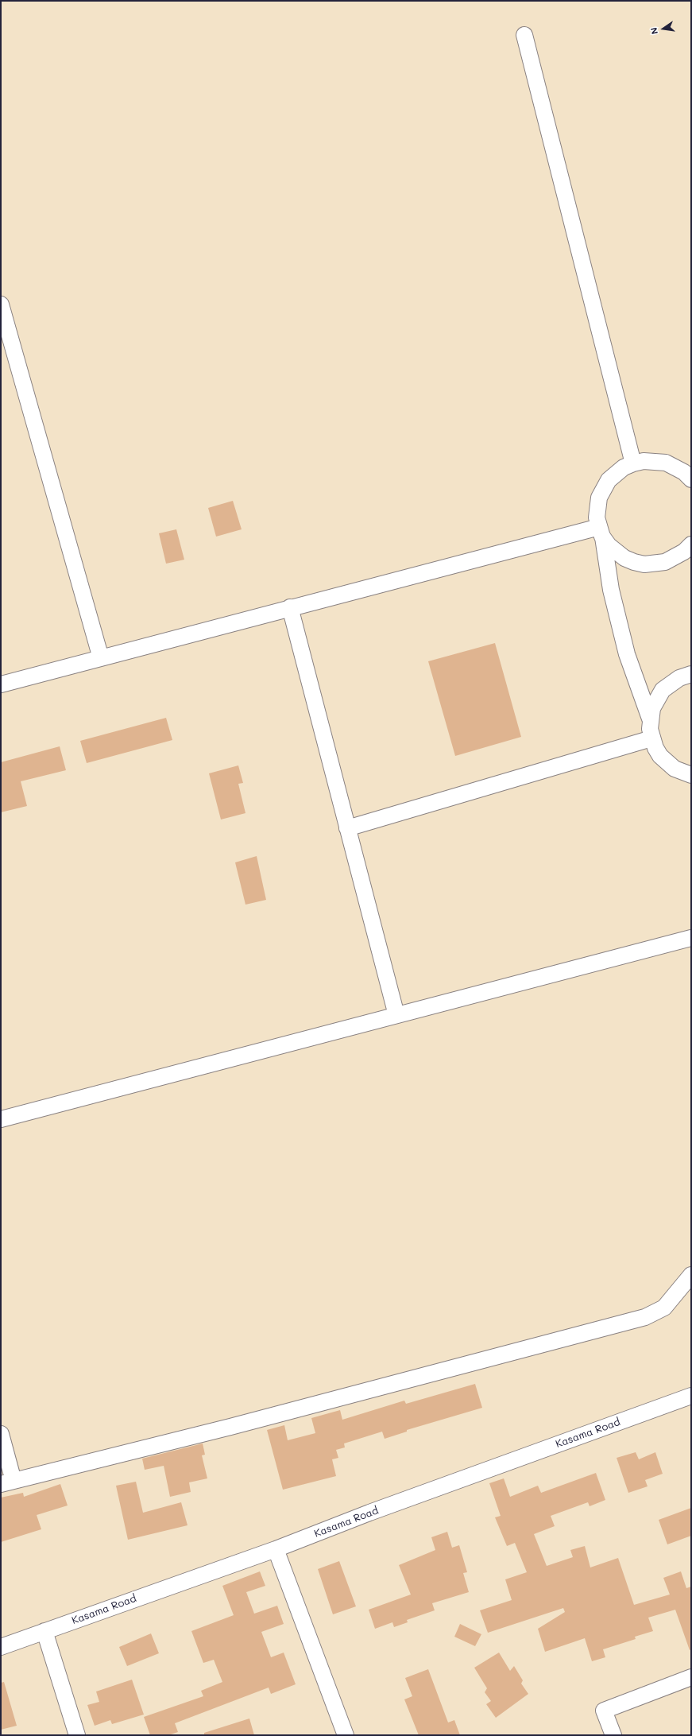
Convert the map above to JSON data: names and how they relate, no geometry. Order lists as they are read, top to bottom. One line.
{"streets":{"street":["Kasama Road"]},"north":"left"}
